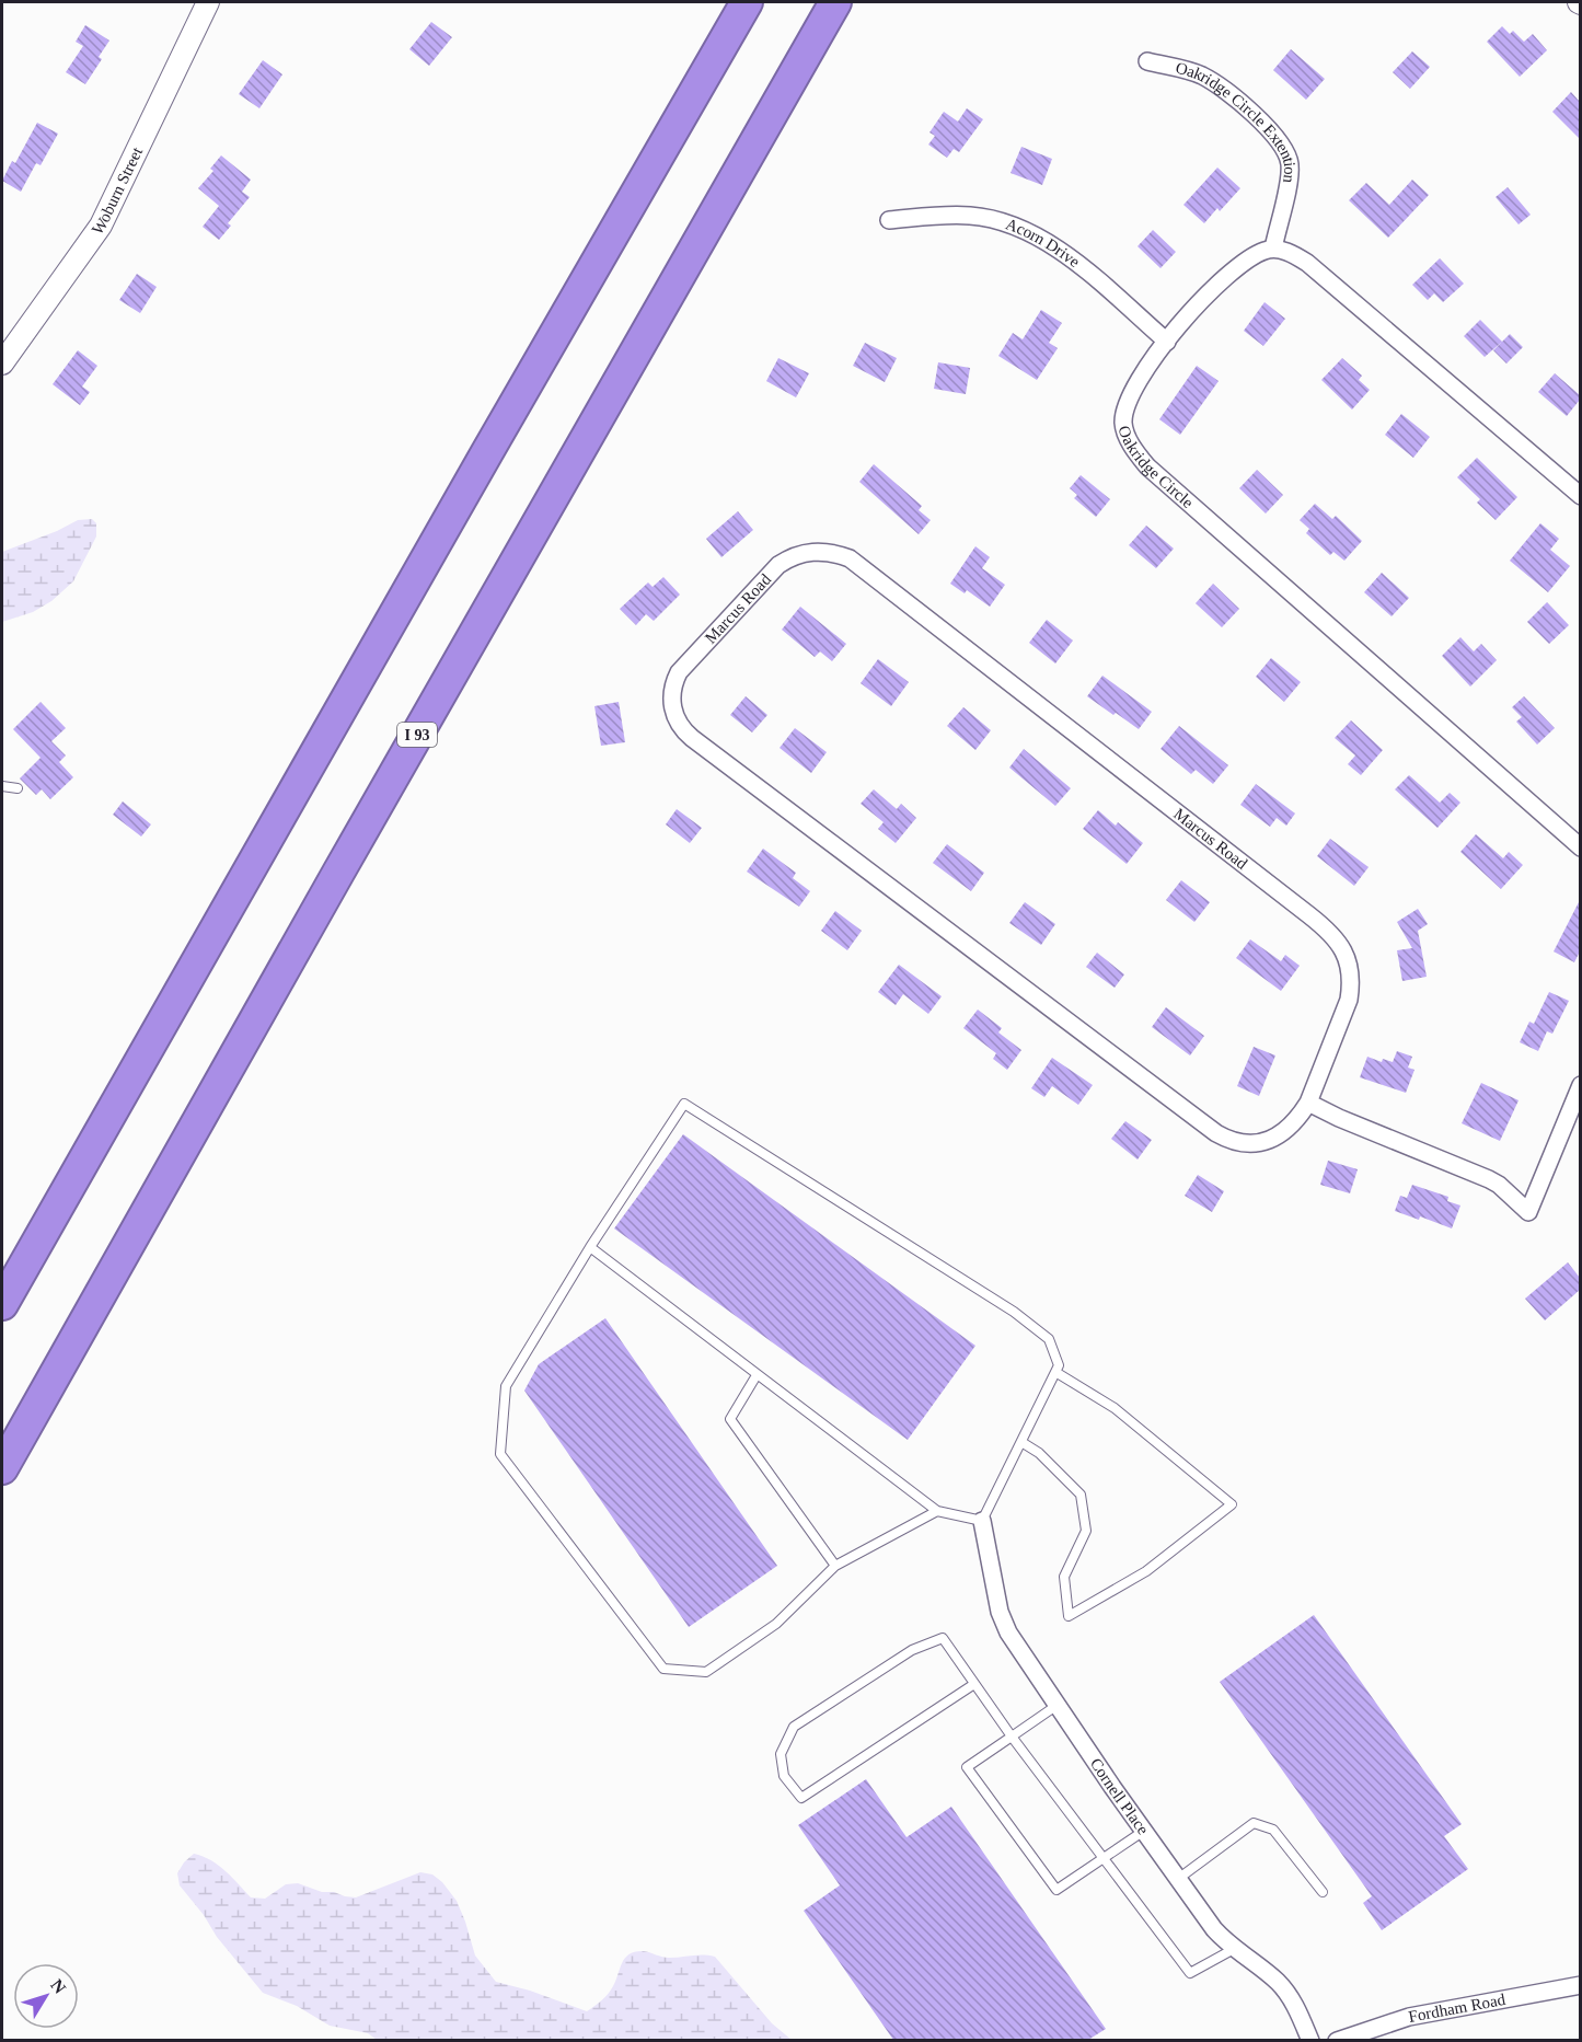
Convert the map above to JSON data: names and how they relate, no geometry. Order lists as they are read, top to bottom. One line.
{"streets":{"highway":["I 93"],"street":["Oakridge Circle Extention","Woburn Street","Acorn Drive","Oakridge Circle","Marcus Road","Cornell Place","Fordham Road"]},"crossings":[["Oakridge Circle Extention","Oakridge Circle"],["Acorn Drive","Oakridge Circle"]],"north":"top right"}
